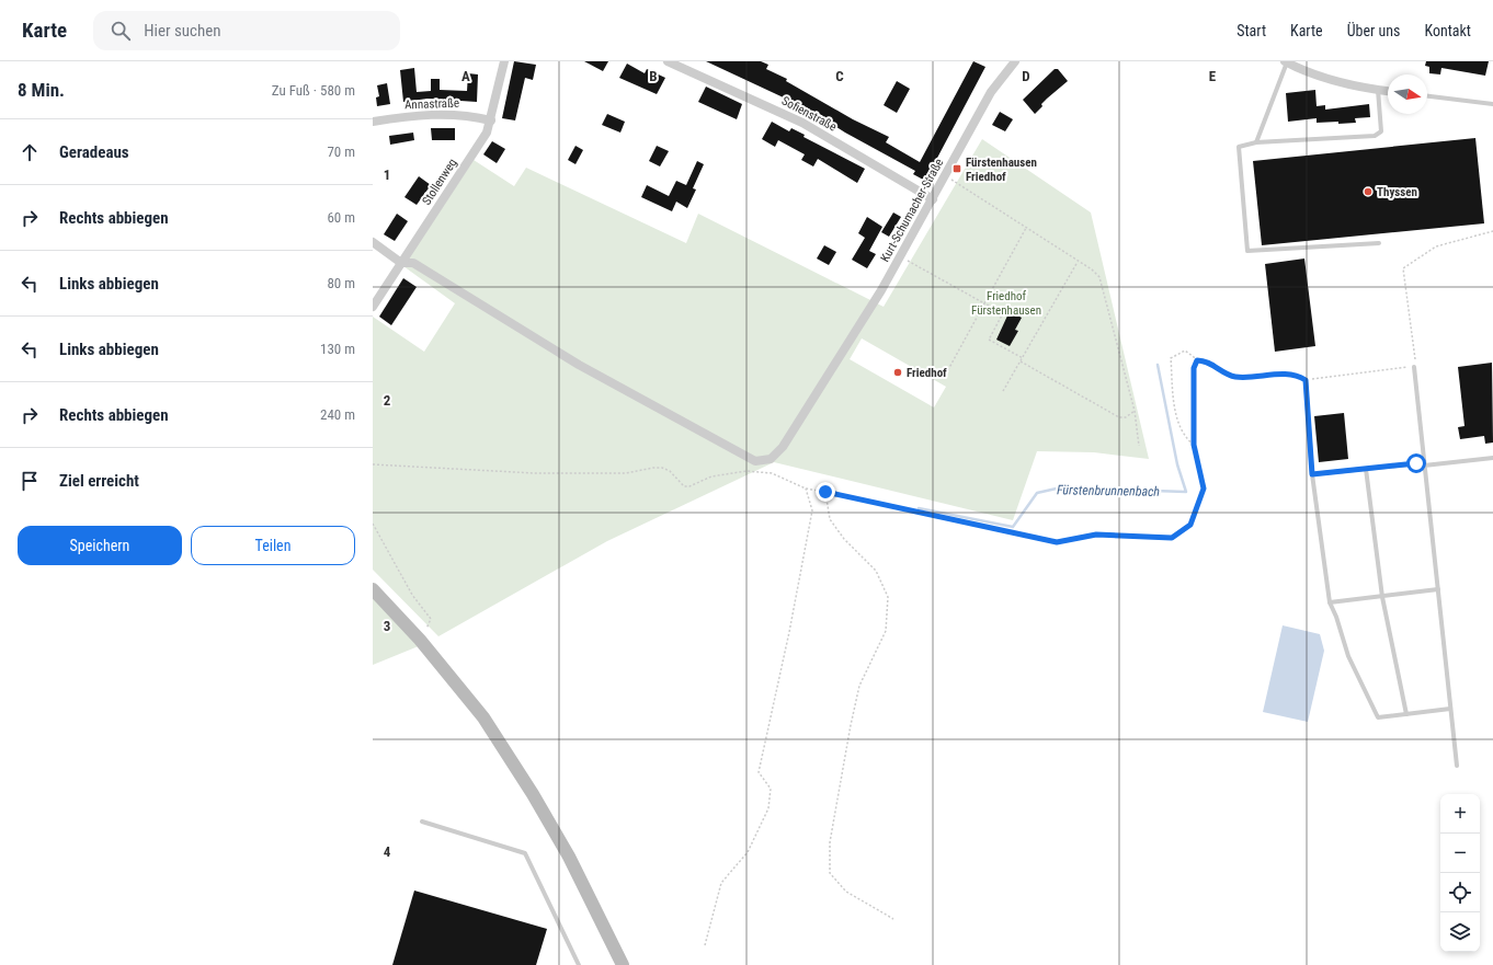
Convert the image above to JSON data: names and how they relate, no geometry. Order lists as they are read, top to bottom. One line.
{"streets":{"street":["Annastraße","Sofienstraße","Stollenweg","Kurt-Schumacher-Straße"]},"crossings":[["Annastraße","Stollenweg"],["Sofienstraße","Kurt-Schumacher-Straße"],["Stollenweg","Kurt-Schumacher-Straße"]],"water":["Fürstenbrunnenbach"],"parks":["Friedhof Fürstenhausen"],"places":{"transit":["Fürstenhausen Friedhof"],"other":["Thyssen","Friedhof"]},"north":"right","page":{"header":"Karte","search":"Hier suchen","nav":["Start","Karte","Über uns","Kontakt"],"heading":["8 Min.","Zu Fuß · 580 m"],"list":[["Geradeaus","70 m"],["Rechts abbiegen","60 m"],["Links abbiegen","80 m"],["Links abbiegen","130 m"],["Rechts abbiegen","240 m"],"Ziel erreicht"],"buttons":["Speichern","Teilen"],"map_buttons":["+","−"]},"grid":{"columns":["A","B","C","D","E"],"rows":["1","2","3","4"]}}
